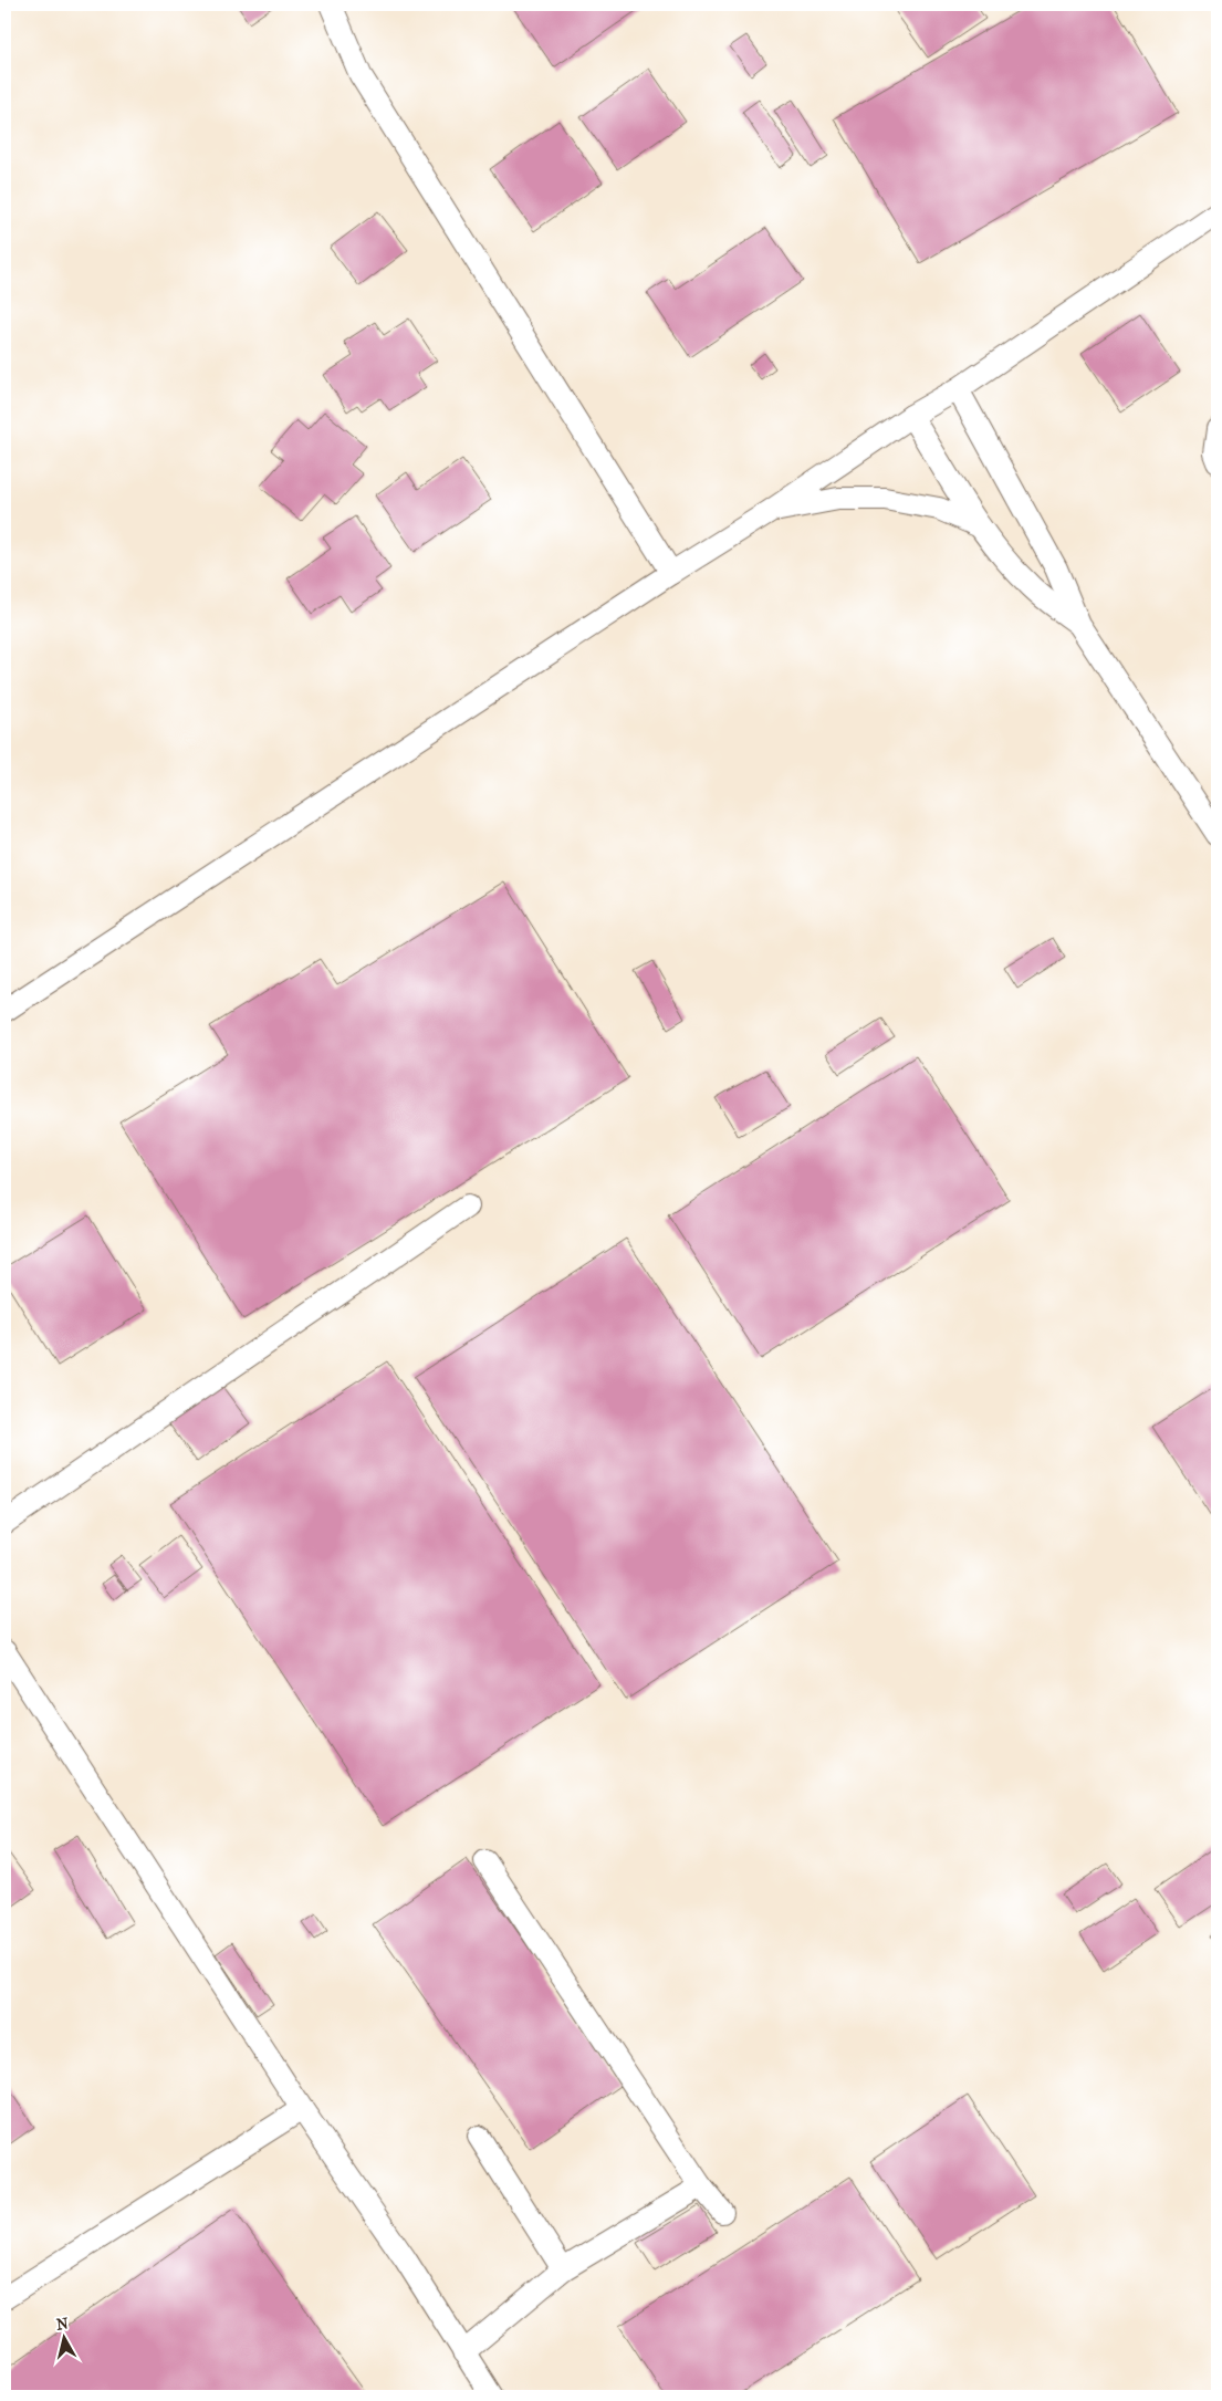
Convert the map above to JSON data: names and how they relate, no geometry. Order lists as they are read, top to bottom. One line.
{"north":"top"}
